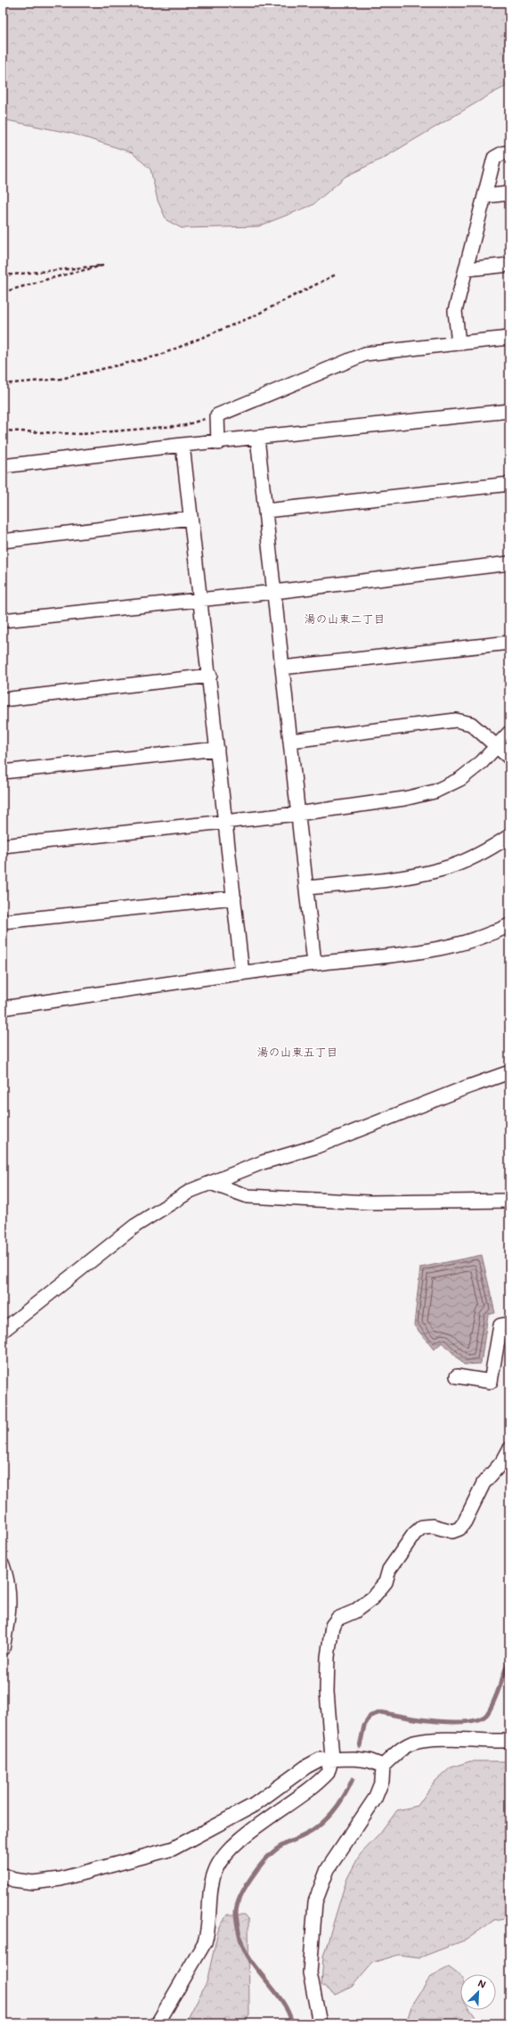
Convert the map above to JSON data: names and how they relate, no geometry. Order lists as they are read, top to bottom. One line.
{"districts":["湯の山東二丁目","湯の山東五丁目"],"north":"top right"}
